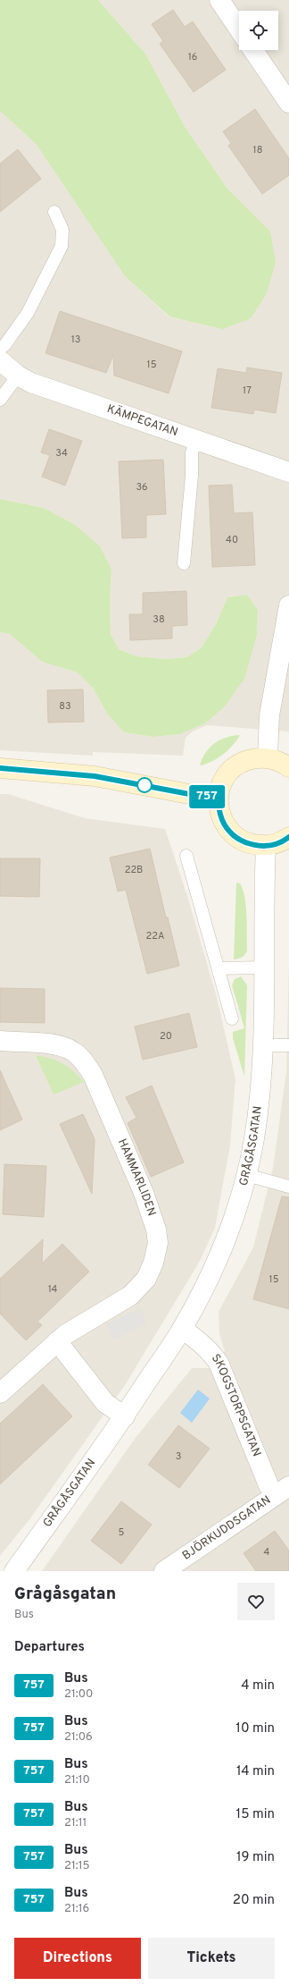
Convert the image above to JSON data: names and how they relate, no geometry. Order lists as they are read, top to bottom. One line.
{"streets":{"street":["KÄMPEGATAN","GRÅGÅSGATAN","HAMMARLIDEN","SKOGSTORPSGATAN","BJÖRKUDDSGATAN"]},"crossings":[["GRÅGÅSGATAN","SKOGSTORPSGATAN"],["SKOGSTORPSGATAN","BJÖRKUDDSGATAN"]],"lines":["bus line 757"],"house_numbers":["16","18","13","15","17","34","36","40","38","83","22B","22A","20","15","14","3","5","4"],"page":{"on_map":"757","heading":[["Grågåsgatan","Bus"],"Departures"],"list":[{"mark":"757","name":"Bus","note":"21:00","value":"4 min"},{"mark":"757","name":"Bus","note":"21:06","value":"10 min"},{"mark":"757","name":"Bus","note":"21:10","value":"14 min"},{"mark":"757","name":"Bus","note":"21:11","value":"15 min"},{"mark":"757","name":"Bus","note":"21:15","value":"19 min"},{"mark":"757","name":"Bus","note":"21:16","value":"20 min"}],"buttons":["Directions","Tickets"]}}
